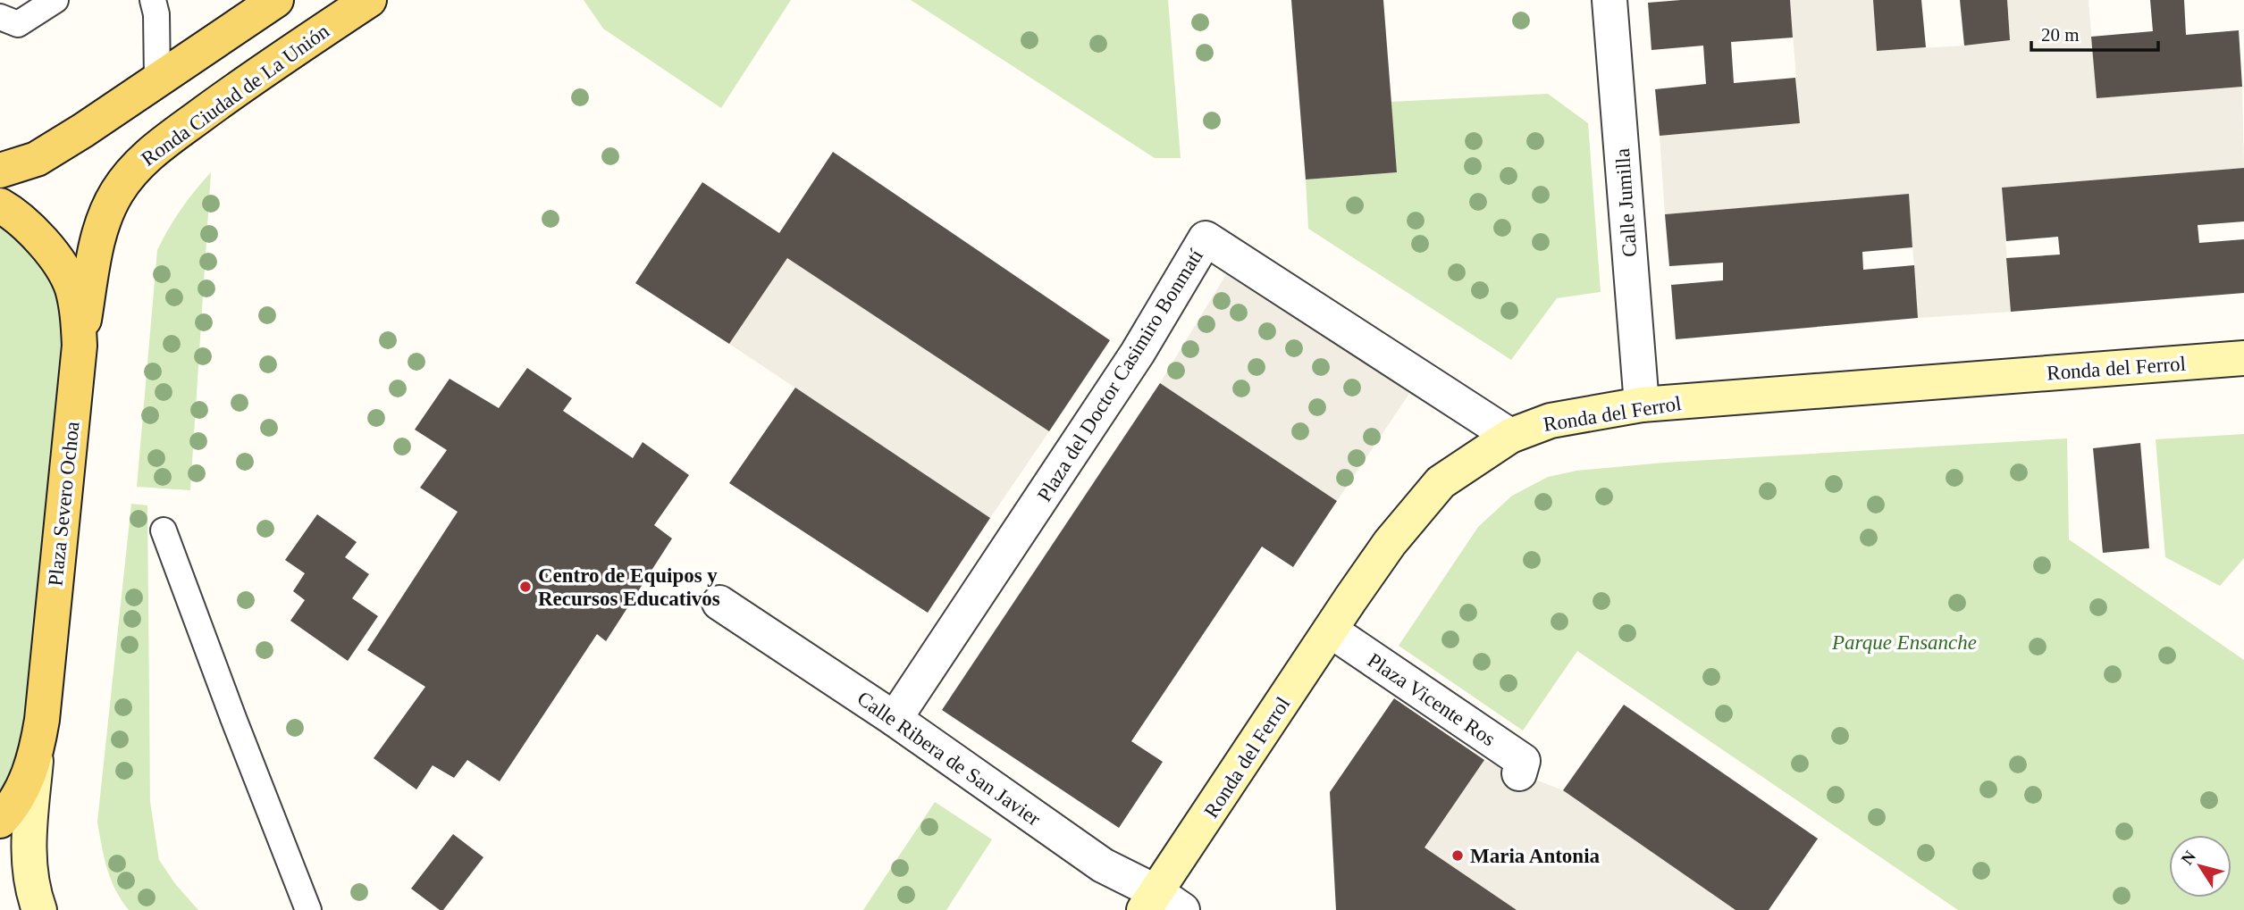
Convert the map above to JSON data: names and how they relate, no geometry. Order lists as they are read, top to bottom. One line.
{"streets":{"main road":["Ronda Ciudad de La Unión","Plaza Severo Ochoa"],"street":["Calle Jumilla","Ronda del Ferrol","Plaza del Doctor Casimiro Bonmatí","Plaza Vicente Ros","Calle Ribera de San Javier"]},"crossings":[["Ronda Ciudad de La Unión","Plaza Severo Ochoa"],["Calle Jumilla","Ronda del Ferrol"],["Ronda del Ferrol","Plaza del Doctor Casimiro Bonmatí"],["Ronda del Ferrol","Plaza Vicente Ros"],["Ronda del Ferrol","Calle Ribera de San Javier"],["Plaza del Doctor Casimiro Bonmatí","Calle Ribera de San Javier"]],"parks":["Parque Ensanche"],"places":["Centro de Equipos y Recursos Educativos","Maria Antonia"],"scale_bar":"20 m","north":"top left"}
